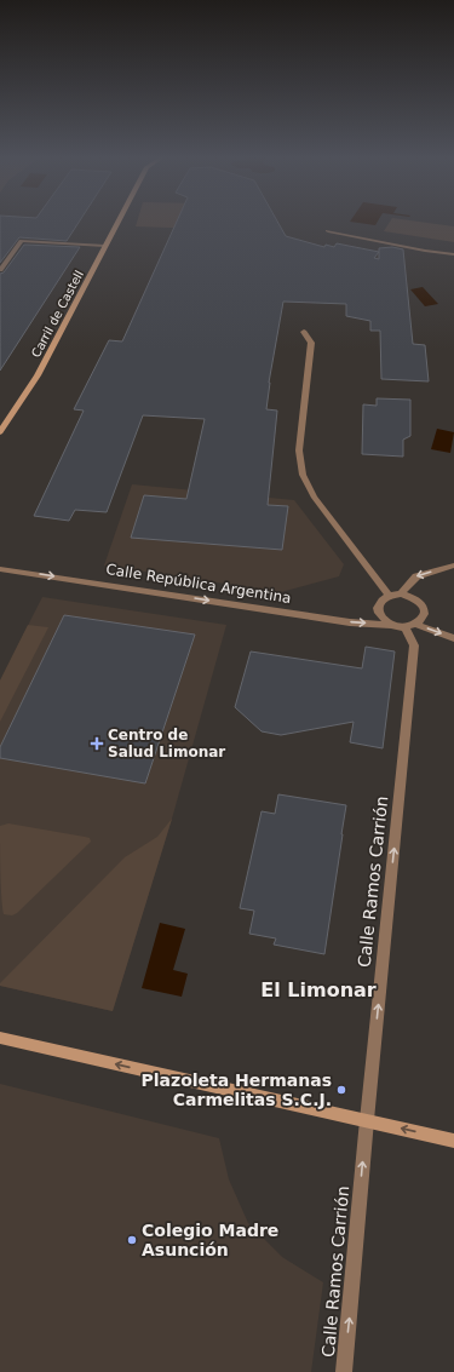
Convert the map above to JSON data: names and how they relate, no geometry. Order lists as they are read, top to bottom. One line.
{"streets":{"street":["Carril de Castell","Calle República Argentina","Calle Ramos Carrión"]},"crossings":[["Calle República Argentina","Calle Ramos Carrión"]],"one_way":["Calle República Argentina","Calle Ramos Carrión"],"districts":["El Limonar"],"places":{"health":["Centro de Salud Limonar"],"other":["Plazoleta Hermanas Carmelitas S.C.J.","Colegio Madre Asunción"]}}
